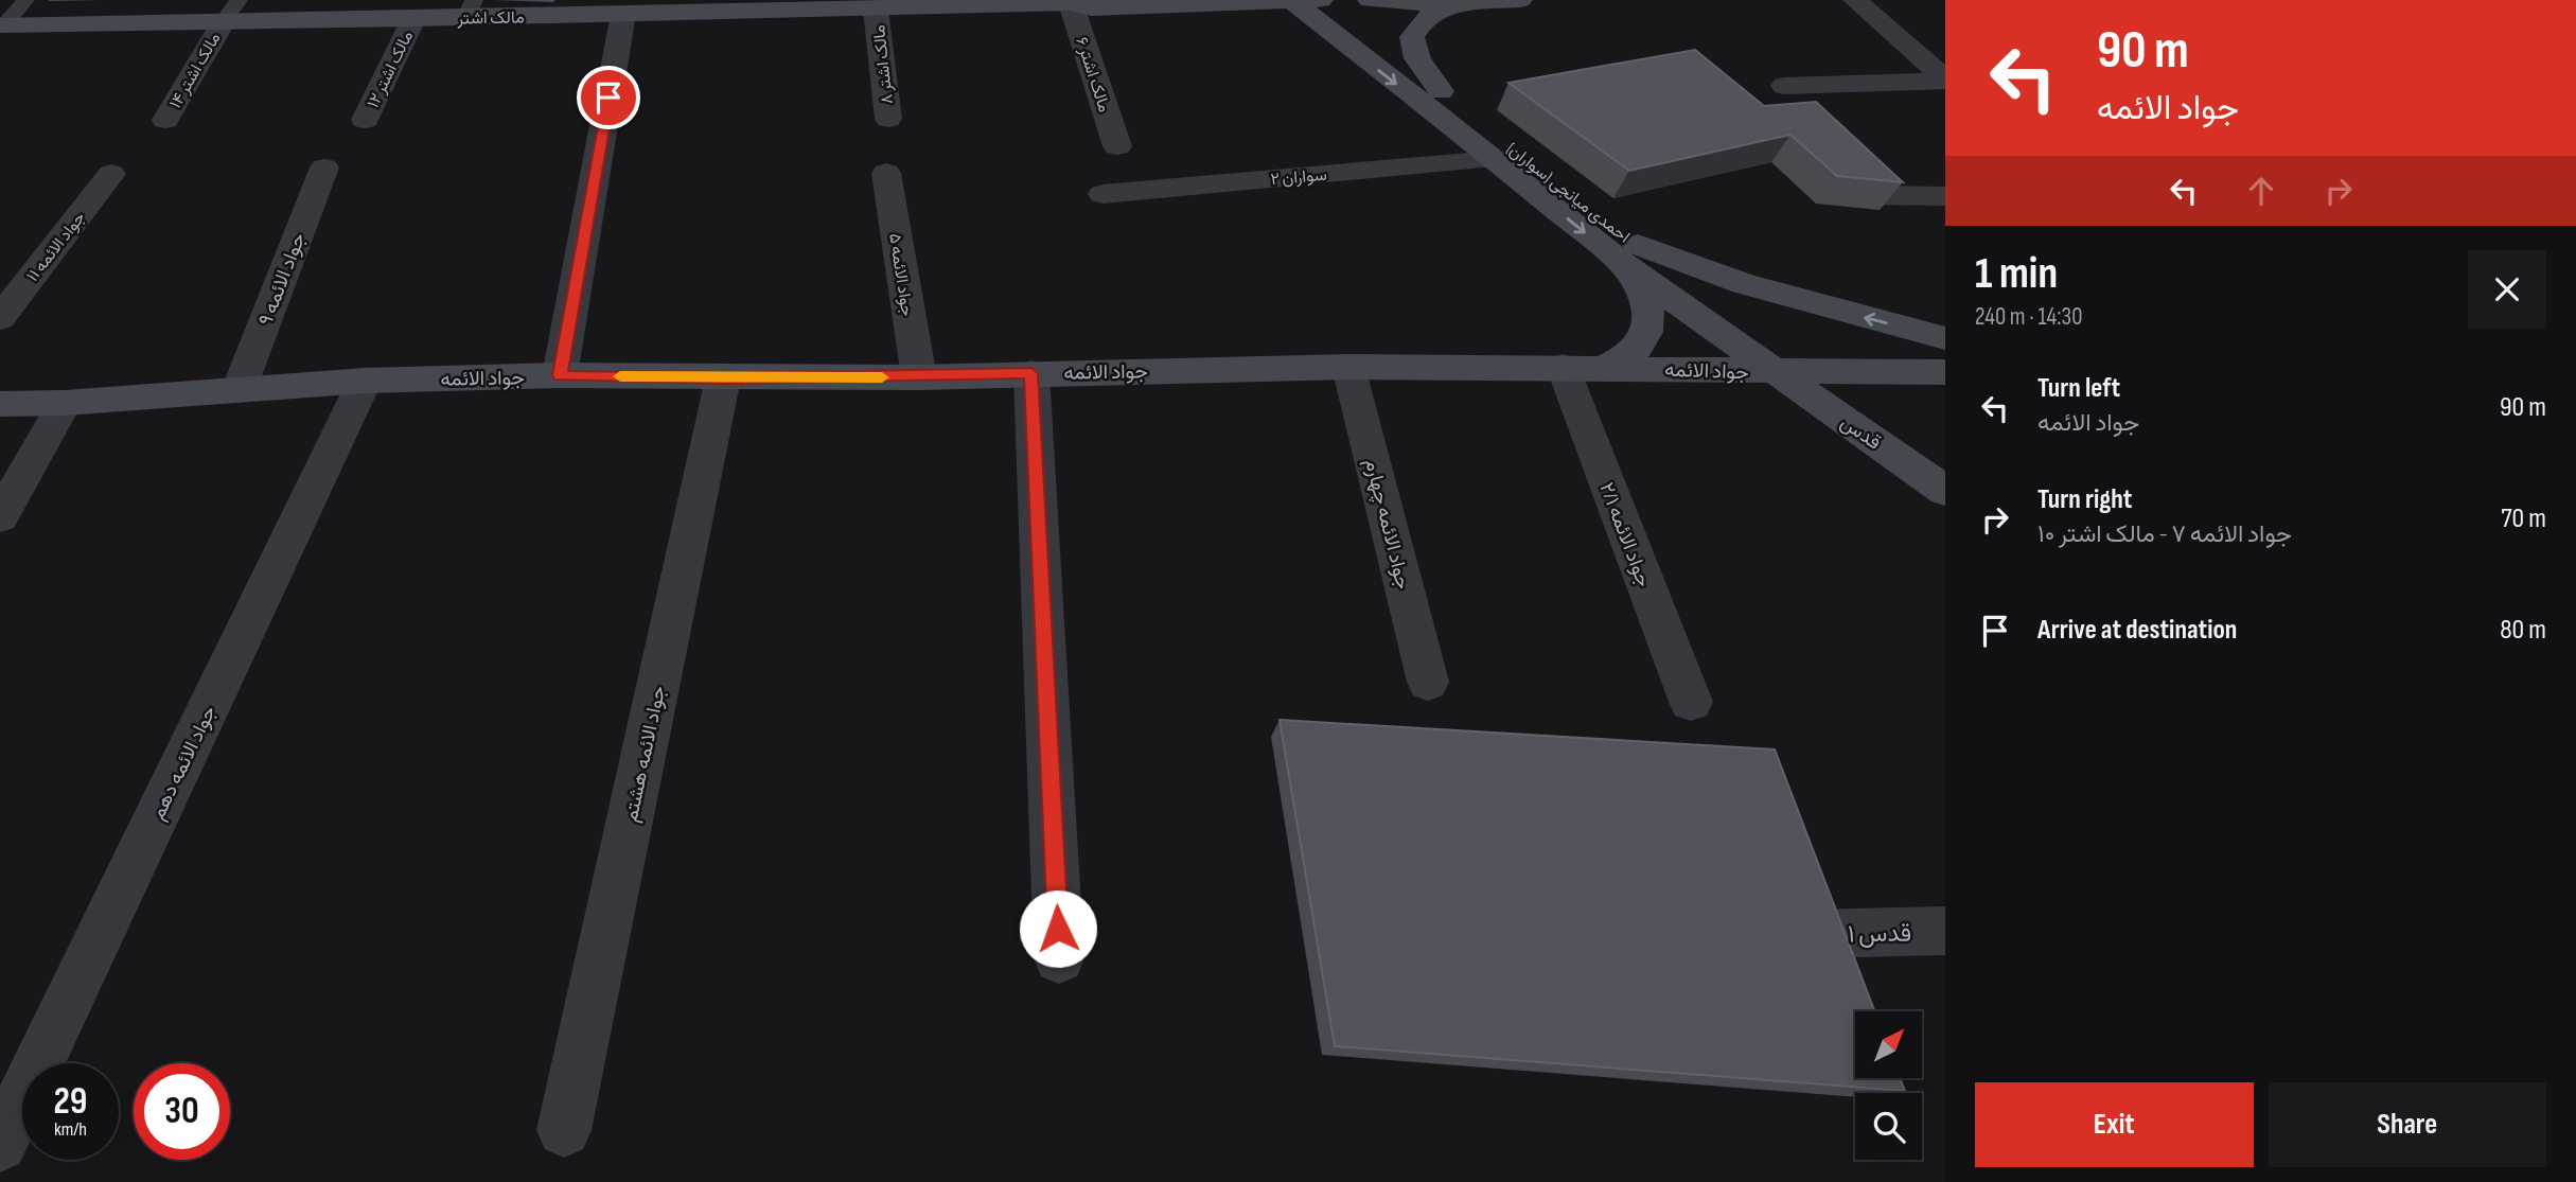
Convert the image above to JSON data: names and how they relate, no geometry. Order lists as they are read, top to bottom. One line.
{"streets":{"main road":["مالک اشتر","احمدی میانجی (سواران)","جواد الائمه","قدس"],"street":["مالک اشتر ۸","مالک اشتر ۱۲","مالک اشتر ۱۴","مالک اشتر ۶","سواران ۲","جواد الائمه ۱۱","جواد الائمه ۵","جواد الائمه ۹","جواد الائمه چهارم","جواد الائمه ۲/۱","جواد الائمه هشتم","جواد الائمه دهم","قدس ۱"]},"crossings":[["مالک اشتر","مالک اشتر ۸"],["مالک اشتر","مالک اشتر ۱۲"],["مالک اشتر","مالک اشتر ۱۴"],["مالک اشتر","مالک اشتر ۶"],["مالک اشتر","احمدی میانجی (سواران)"],["سواران ۲","احمدی میانجی (سواران)"],["احمدی میانجی (سواران)","جواد الائمه"],["احمدی میانجی (سواران)","قدس"],["جواد الائمه ۵","جواد الائمه"],["جواد الائمه ۹","جواد الائمه"],["جواد الائمه","قدس"],["جواد الائمه","جواد الائمه چهارم"],["جواد الائمه","جواد الائمه ۲/۱"],["جواد الائمه","جواد الائمه هشتم"],["جواد الائمه","جواد الائمه دهم"]],"north":"top right","page":{"turn":["90 m","جواد الائمه"],"heading":["1 min","240 m · 14:30"],"list":[{"name":"Turn left","note":"جواد الائمه","value":"90 m"},{"name":"Turn right","note":"جواد الائمه ۷ - مالک اشتر ۱۰","value":"70 m"},{"name":"Arrive at destination","value":"80 m"}],"speed":"29 km/h","limit":"30","buttons":["Exit","Share"]}}
